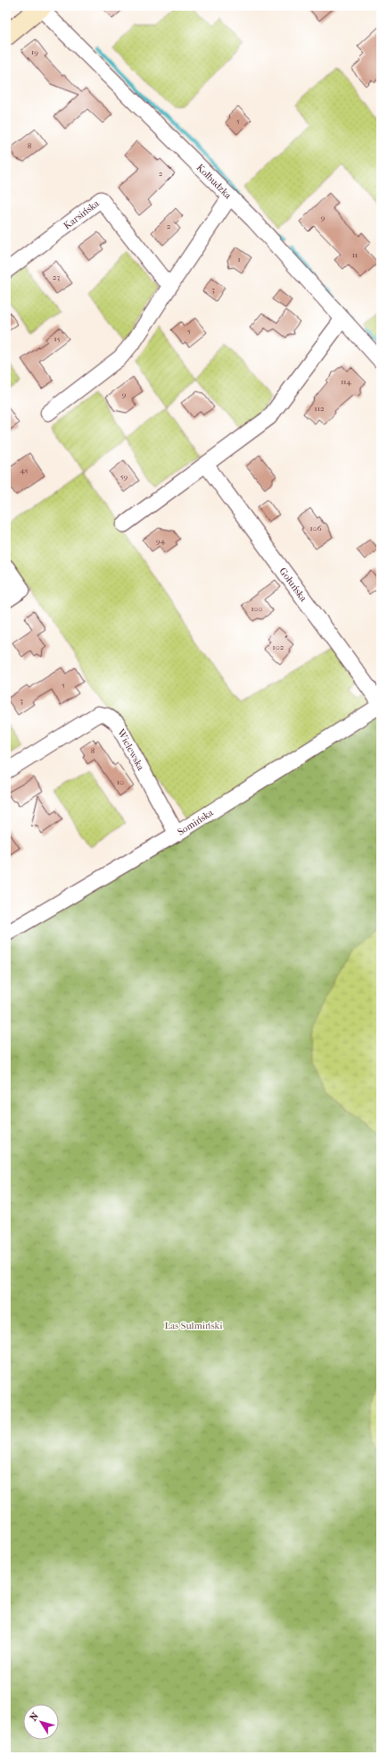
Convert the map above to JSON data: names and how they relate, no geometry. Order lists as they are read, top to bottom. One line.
{"streets":{"street":["Kolbudzka","Karsińska","Gołuńska","Wielewska","Somińska"]},"crossings":[["Gołuńska","Somińska"],["Wielewska","Somińska"]],"parks":["Las Sulmiński"],"house_numbers":["19","5","8","2","9","2","11","1","23","3","5","15","114","9","112","45","59","106","94","100","102","5","3","8","10"],"north":"top left"}
